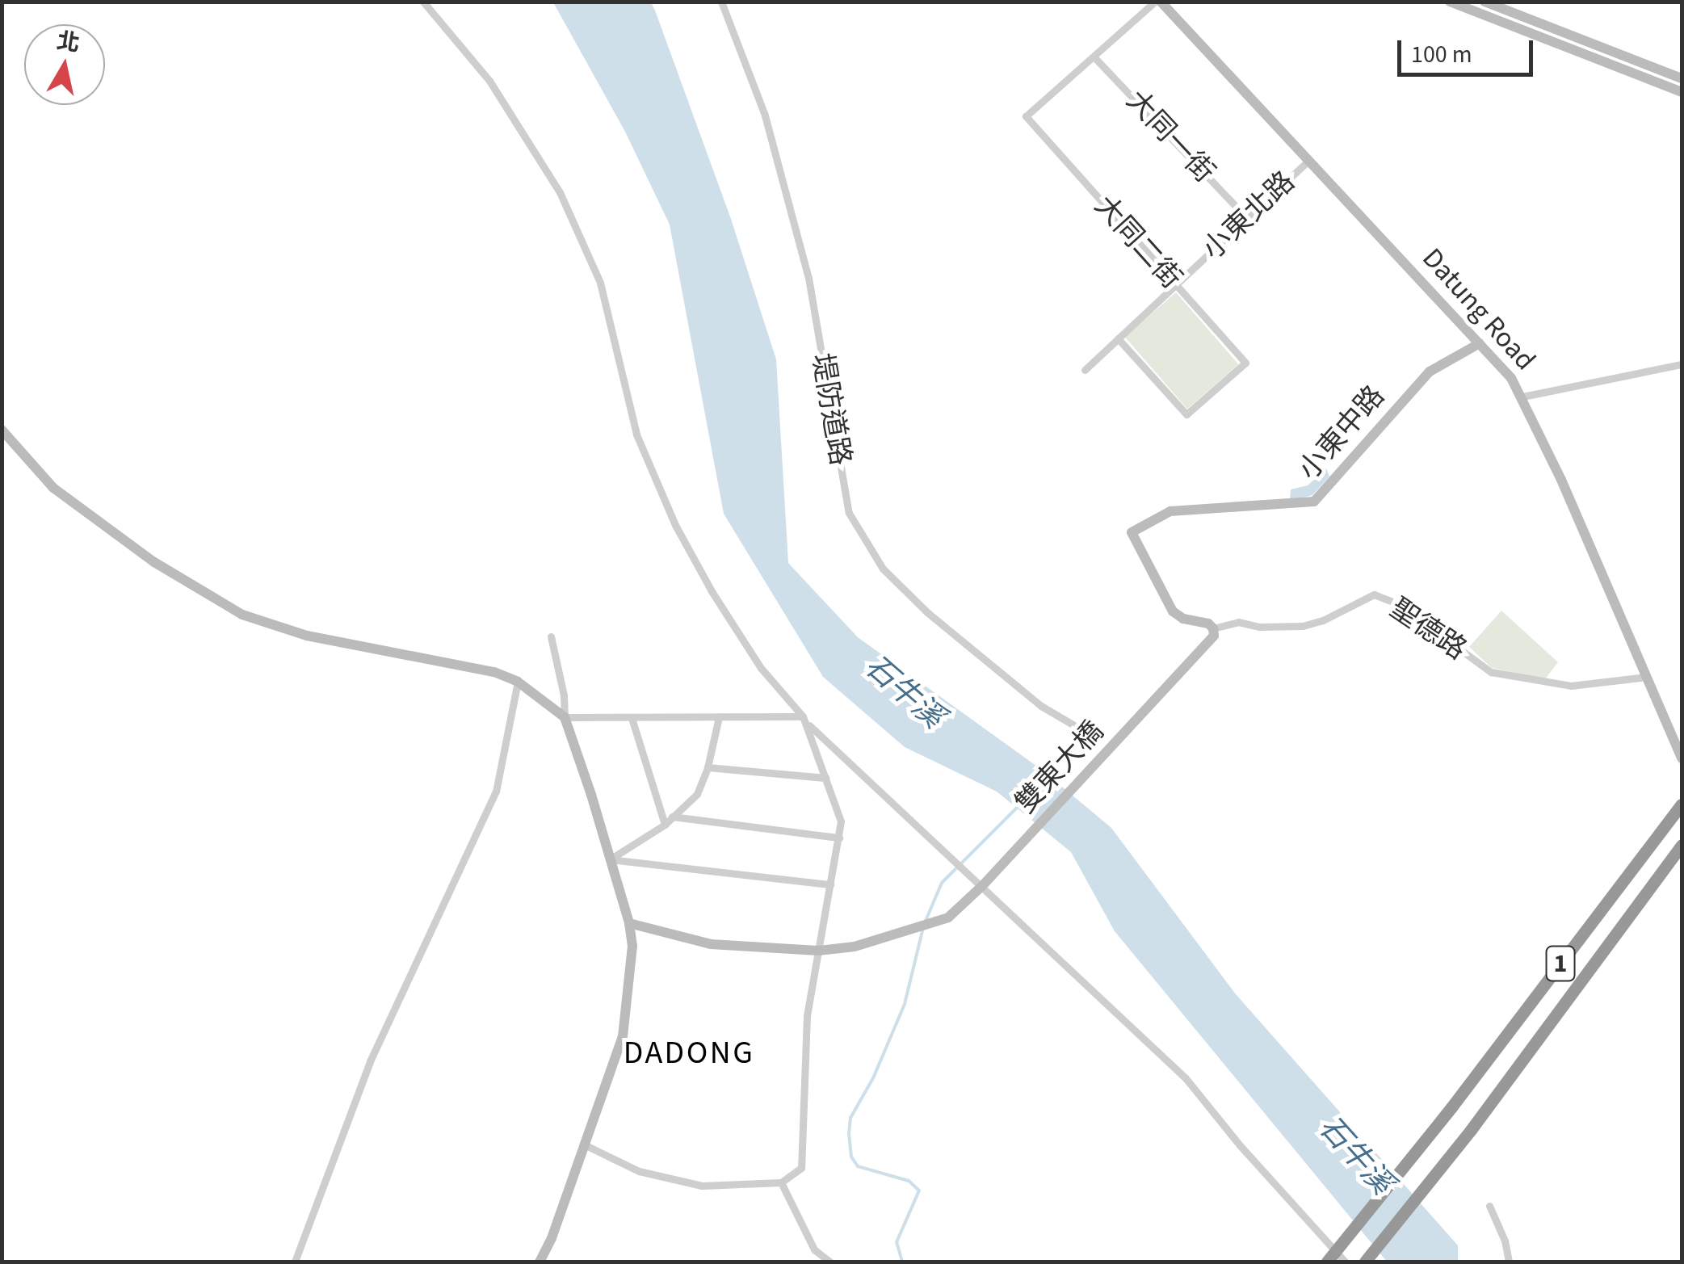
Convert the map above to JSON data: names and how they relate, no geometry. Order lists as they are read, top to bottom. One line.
{"streets":{"highway":["1"],"street":["大同一街","小東北路","大同二街","Datung Road","堤防道路","小東中路","聖德路","雙東大橋"]},"crossings":[["大同一街","小東北路"],["大同一街","大同二街"],["小東北路","大同二街"],["小東北路","Datung Road"],["大同二街","Datung Road"],["Datung Road","小東中路"],["Datung Road","聖德路"],["小東中路","聖德路"],["小東中路","雙東大橋"],["聖德路","雙東大橋"]],"districts":["DADONG"],"water":["石牛溪"],"scale_bar":"100 m","north":"top"}
